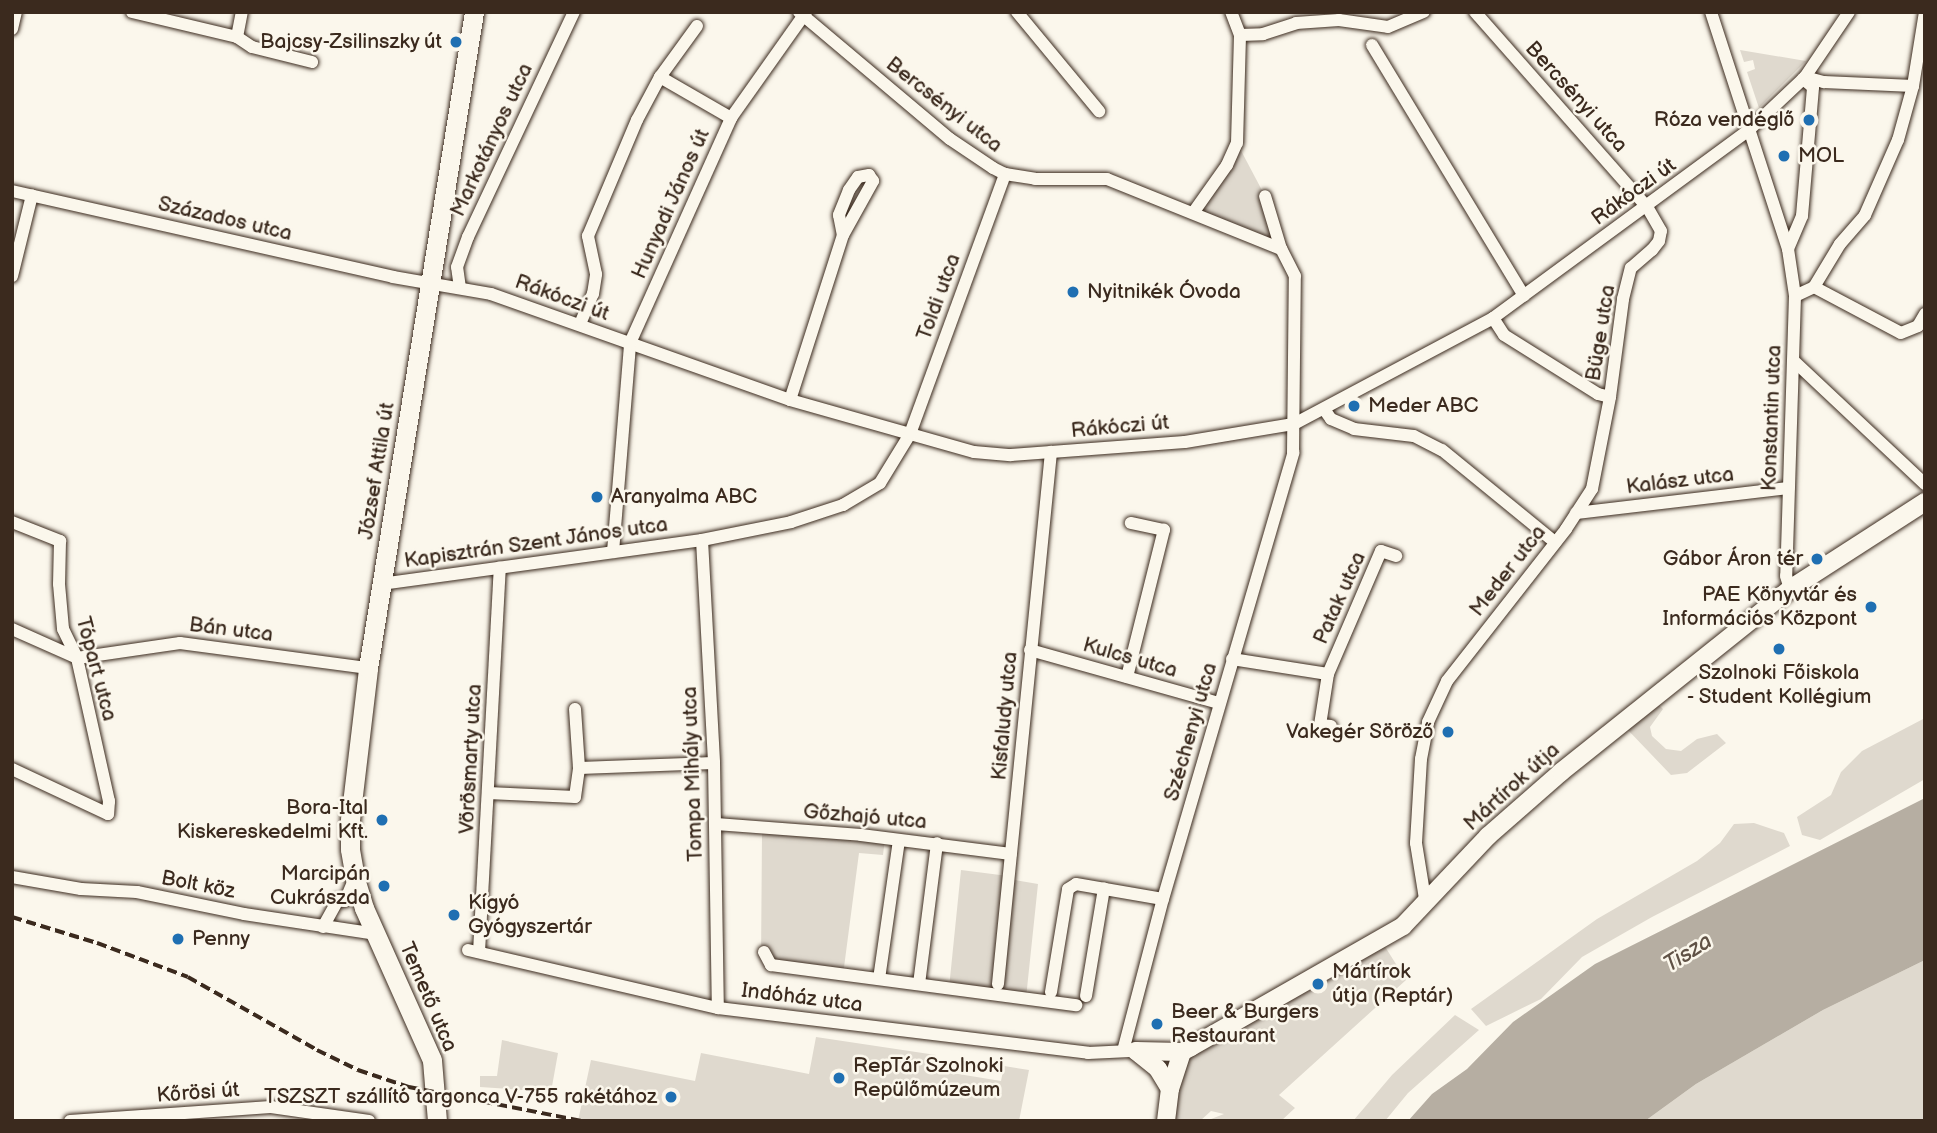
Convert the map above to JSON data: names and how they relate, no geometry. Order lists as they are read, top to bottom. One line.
{"streets":{"main road":["József Attila út","Temető utca"],"street":["Bercsényi utca","Markotányos utca","Rákóczi út","Hunyadi János út","Százados utca","Toldi utca","Büge utca","Konstantin utca","Kalász utca","Kapisztrán Szent János utca","Meder utca","Patak utca","Bán utca","Kulcs utca","Tópart utca","Kisfaludy utca","Széchenyi utca","Vörösmarty utca","Tompa Mihály utca","Mártírok útja","Gőzhajó utca","Bolt köz","Indóház utca","Kőrösi út"]},"crossings":[["Bercsényi utca","Rákóczi út"],["Bercsényi utca","Hunyadi János út"],["Bercsényi utca","Toldi utca"],["Bercsényi utca","Büge utca"],["Markotányos utca","Rákóczi út"],["Rákóczi út","Hunyadi János út"],["Rákóczi út","Százados utca"],["Rákóczi út","Toldi utca"],["Rákóczi út","Büge utca"],["Rákóczi út","Konstantin utca"],["Rákóczi út","József Attila út"],["Rákóczi út","Kapisztrán Szent János utca"],["Rákóczi út","Kisfaludy utca"],["Rákóczi út","Széchenyi utca"],["Hunyadi János út","Kapisztrán Szent János utca"],["Százados utca","József Attila út"],["Toldi utca","Kapisztrán Szent János utca"],["Büge utca","Meder utca"],["Konstantin utca","Kalász utca"],["Konstantin utca","Mártírok útja"],["József Attila út","Kapisztrán Szent János utca"],["József Attila út","Bán utca"],["József Attila út","Bolt köz"],["József Attila út","Temető utca"],["Kalász utca","Meder utca"],["Kapisztrán Szent János utca","Vörösmarty utca"],["Kapisztrán Szent János utca","Tompa Mihály utca"],["Meder utca","Mártírok útja"],["Patak utca","Széchenyi utca"],["Bán utca","Tópart utca"],["Kulcs utca","Kisfaludy utca"],["Kulcs utca","Széchenyi utca"],["Kisfaludy utca","Gőzhajó utca"],["Széchenyi utca","Indóház utca"],["Vörösmarty utca","Indóház utca"],["Tompa Mihály utca","Gőzhajó utca"],["Tompa Mihály utca","Indóház utca"],["Bolt köz","Temető utca"]],"water":["Tisza"],"places":["Bajcsy-Zsilinszky út","Róza vendéglő","MOL","Nyitnikék Óvoda","Meder ABC","Aranyalma ABC","Gábor Áron tér","PAE Könyvtár és Információs Központ","Szolnoki Főiskola - Student Kollégium","Vakegér Söröző","Bora-Ital Kiskereskedelmi Kft.","Marcipán Cukrászda","Kígyó Gyógyszertár","Penny","Mártírok útja (Reptár)","Beer & Burgers Restaurant","RepTár Szolnoki Repülőmúzeum","TSZSZT szállító targonca V-755 rakétához"]}
